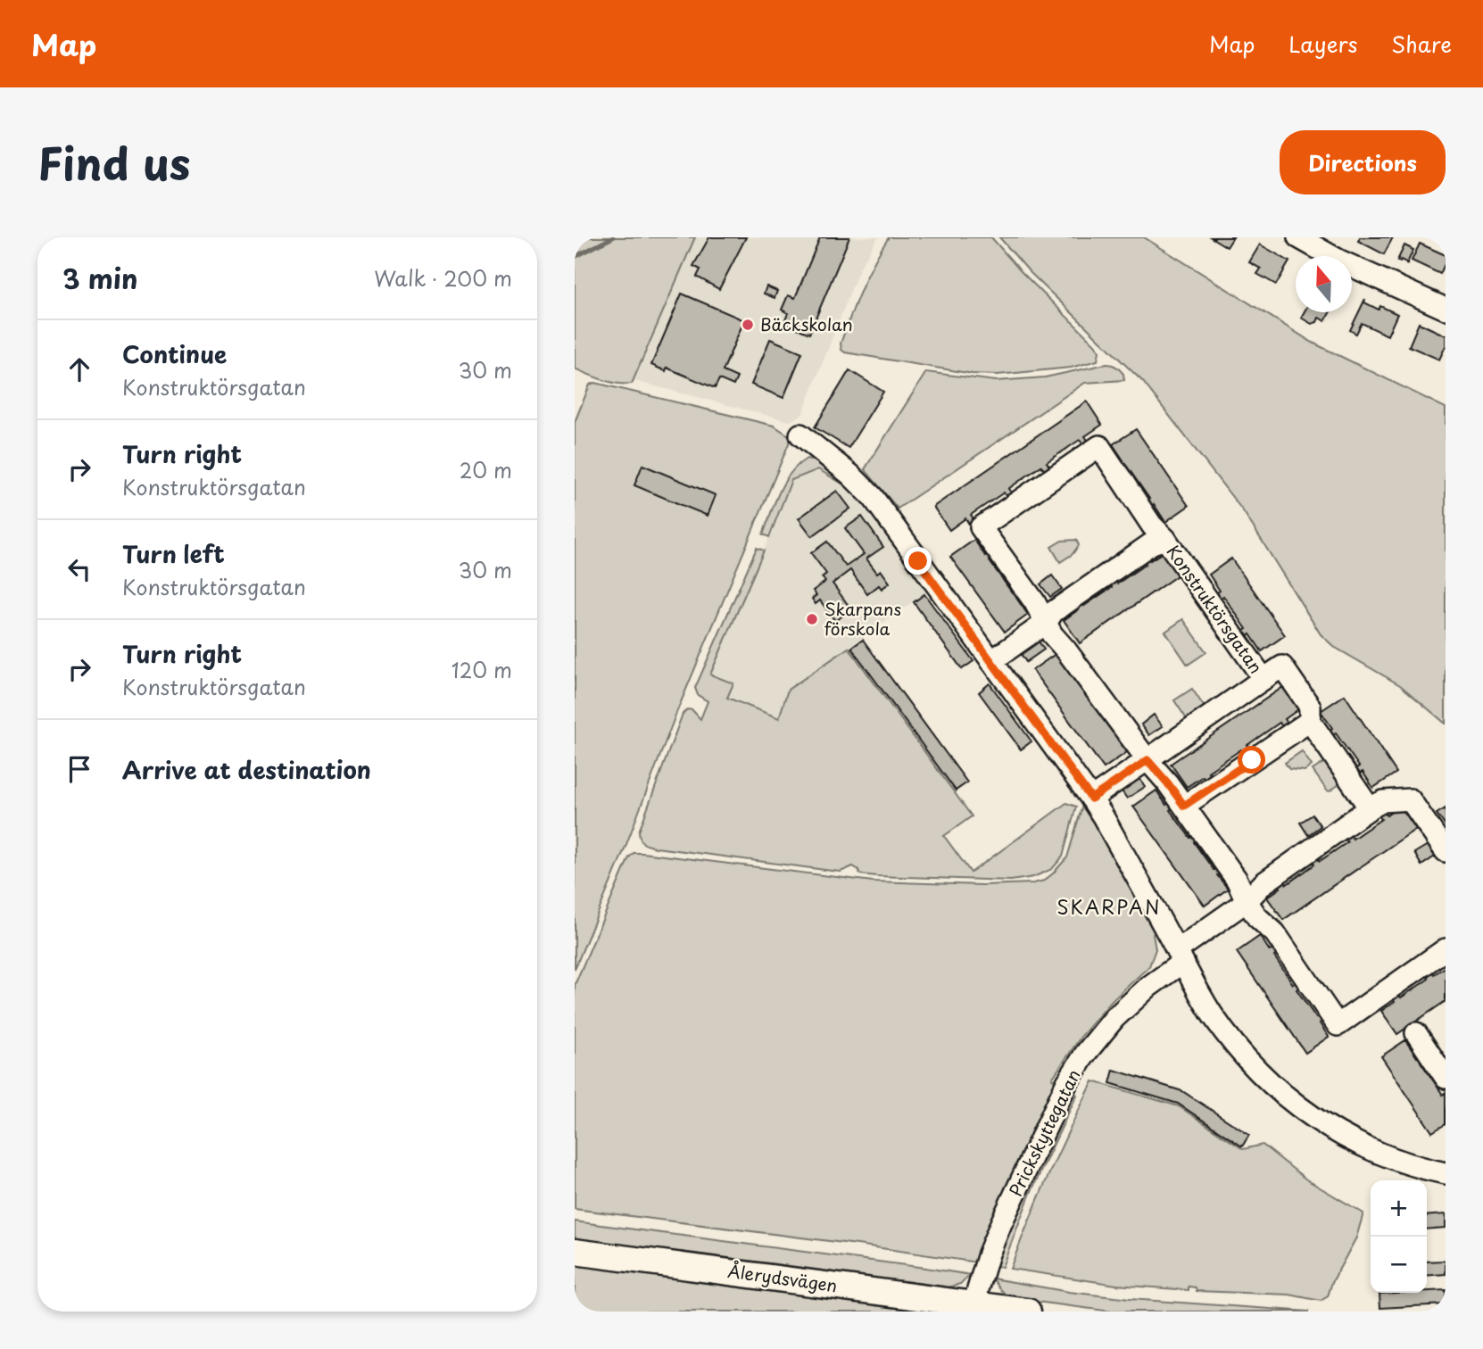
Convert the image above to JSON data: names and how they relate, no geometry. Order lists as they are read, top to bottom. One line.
{"streets":{"main road":["Ålerydsvägen"],"street":["Konstruktörsgatan","Prickskyttegatan"]},"crossings":[["Prickskyttegatan","Ålerydsvägen"]],"districts":["SKARPAN"],"places":["Bäckskolan","Skarpans förskola"],"north":"top","page":{"header":"Map","nav":["Map","Layers","Share"],"title":"Find us","buttons":"Directions","heading":["3 min","Walk · 200 m"],"list":[["Continue","Konstruktörsgatan","30 m"],["Turn right","Konstruktörsgatan","20 m"],["Turn left","Konstruktörsgatan","30 m"],["Turn right","Konstruktörsgatan","120 m"],"Arrive at destination"],"map_buttons":["+","−"]}}
